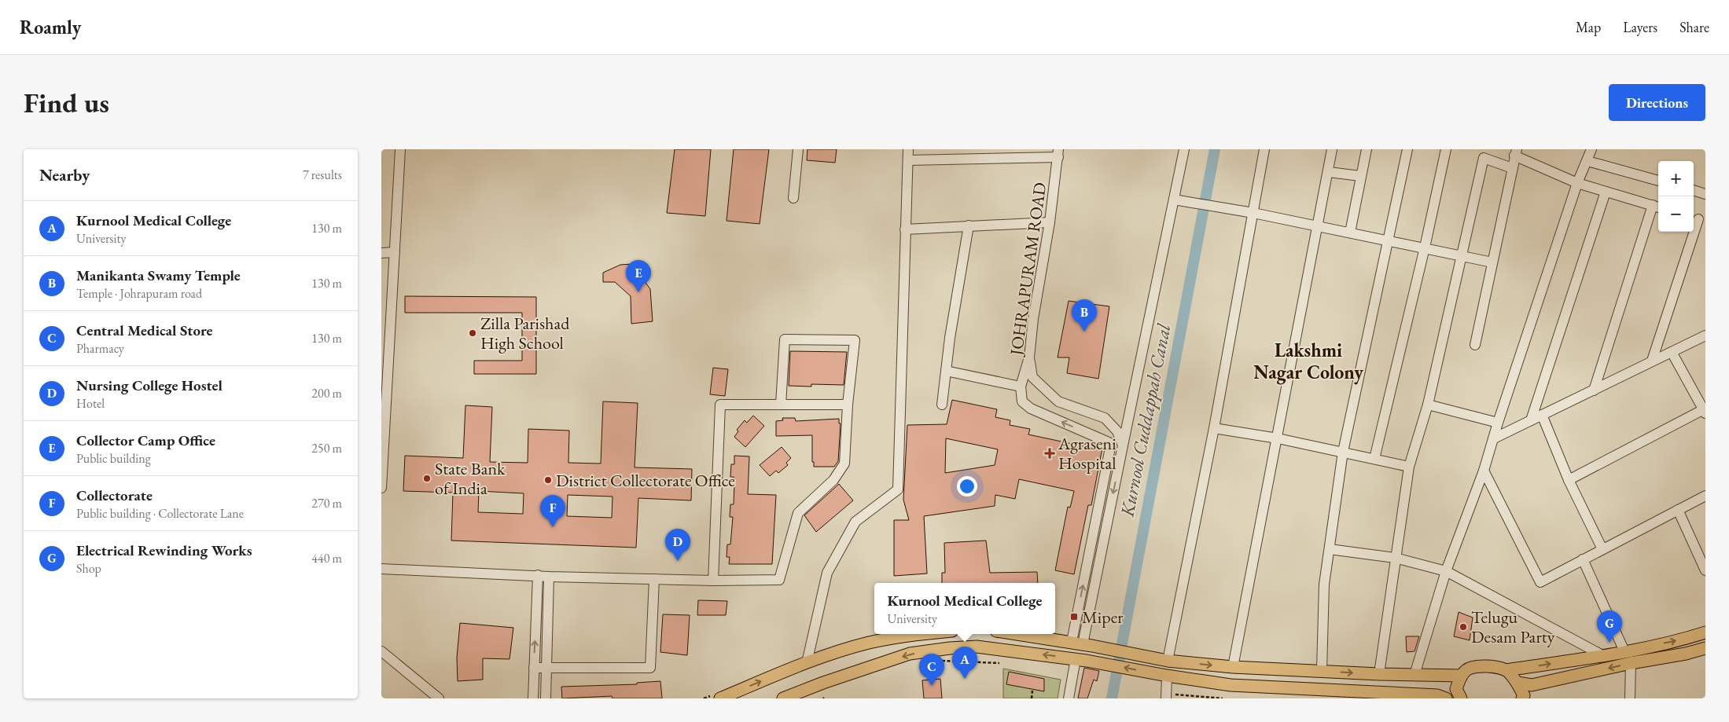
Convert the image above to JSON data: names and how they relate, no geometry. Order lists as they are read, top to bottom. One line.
{"streets":{"street":["JOHRAPURAM ROAD"]},"districts":["Lakshmi Nagar Colony"],"water":["Kurnool Cuddappah Canal"],"places":{"other":["Zilla Parishad High School","State Bank of India","District Collectorate Office","Telugu Desam Party"],"health":["Agraseni Hospital"],"transit":["Miper"]},"page":{"header":"Roamly","nav":["Map","Layers","Share"],"buttons":"Directions","title":"Find us","heading":["Nearby","7 results"],"map_buttons":["+","−"],"list":[{"mark":"A","name":"Kurnool Medical College","note":"University","value":"130 m"},{"mark":"B","name":"Manikanta Swamy Temple","note":"Temple · Johrapuram road","value":"130 m"},{"mark":"C","name":"Central Medical Store","note":"Pharmacy","value":"130 m"},{"mark":"D","name":"Nursing College Hostel","note":"Hotel","value":"200 m"},{"mark":"E","name":"Collector Camp Office","note":"Public building","value":"250 m"},{"mark":"F","name":"Collectorate","note":"Public building · Collectorate Lane","value":"270 m"},{"mark":"G","name":"Electrical Rewinding Works","note":"Shop","value":"440 m"}],"pins":["E","B","F","D","G","A","C"],"popup":["Kurnool Medical College","University"]}}
